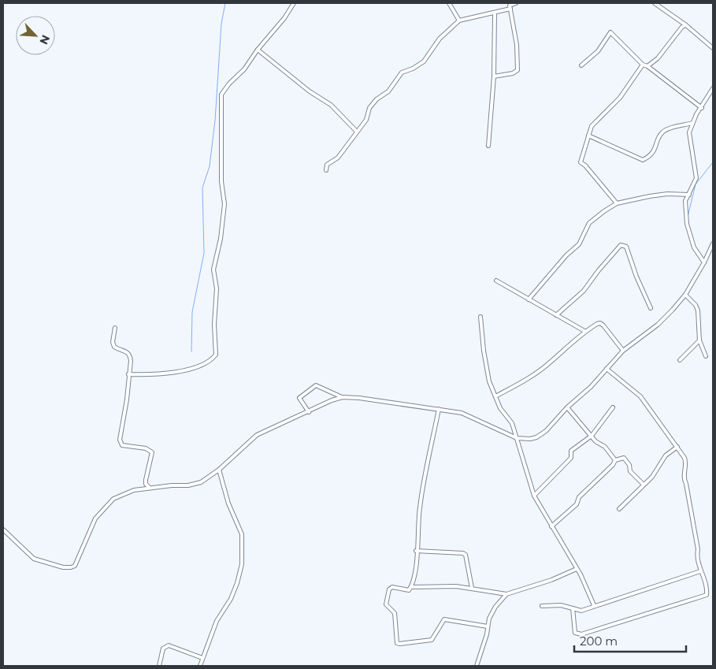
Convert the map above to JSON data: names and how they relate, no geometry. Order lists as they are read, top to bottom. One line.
{"scale_bar":"200 m","north":"bottom right"}
